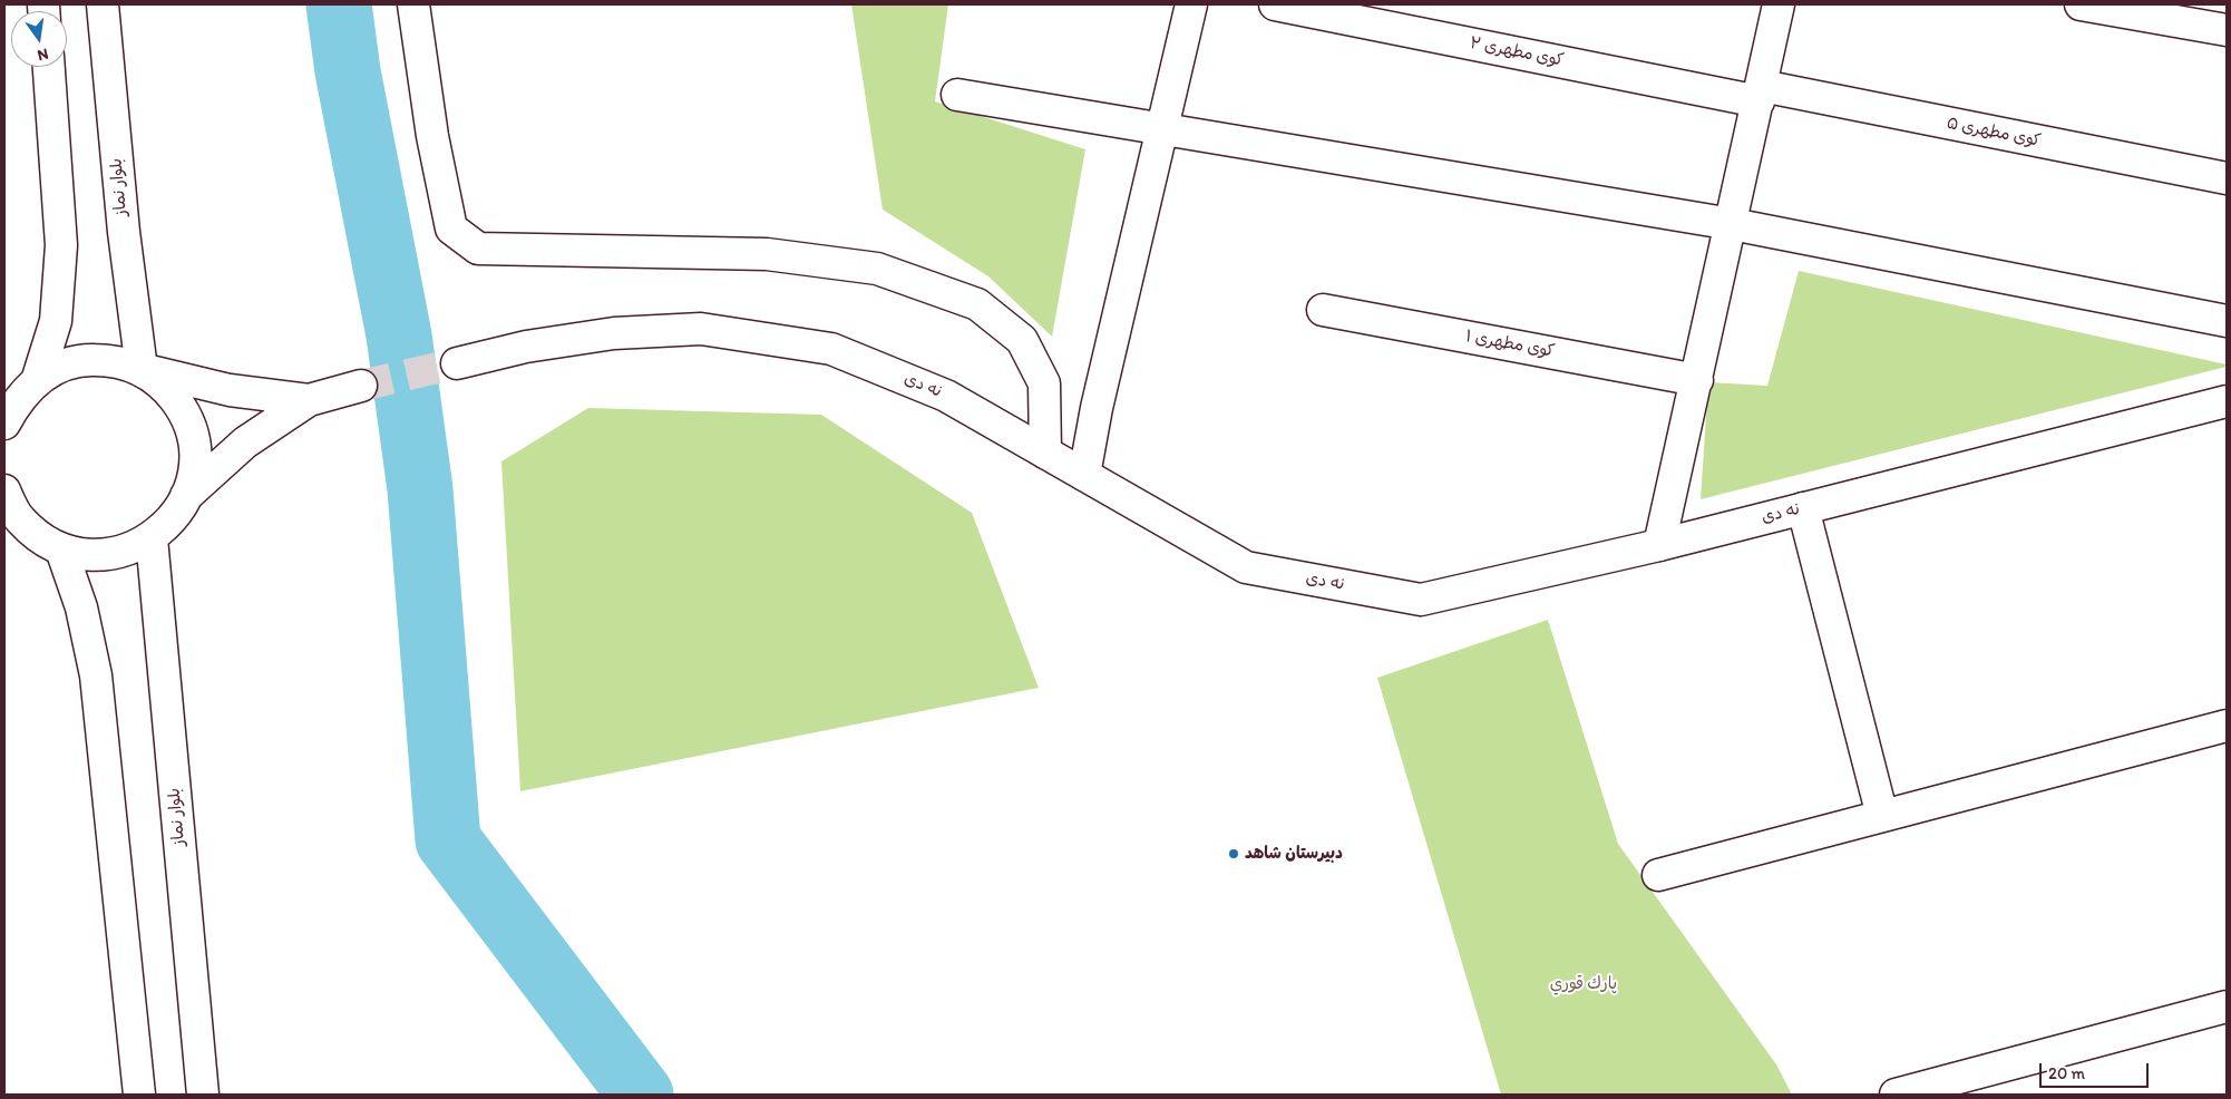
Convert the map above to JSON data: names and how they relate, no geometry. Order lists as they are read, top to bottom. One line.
{"streets":{"street":["کوی مطهری ۲","کوی مطهری ۵","بلوار نماز","کوی مطهری ۱","نه دی"]},"crossings":[["کوی مطهری ۲","کوی مطهری ۵"]],"parks":["پارك قوري"],"places":["دبیرستان شاهد"],"scale_bar":"20 m","north":"bottom"}
